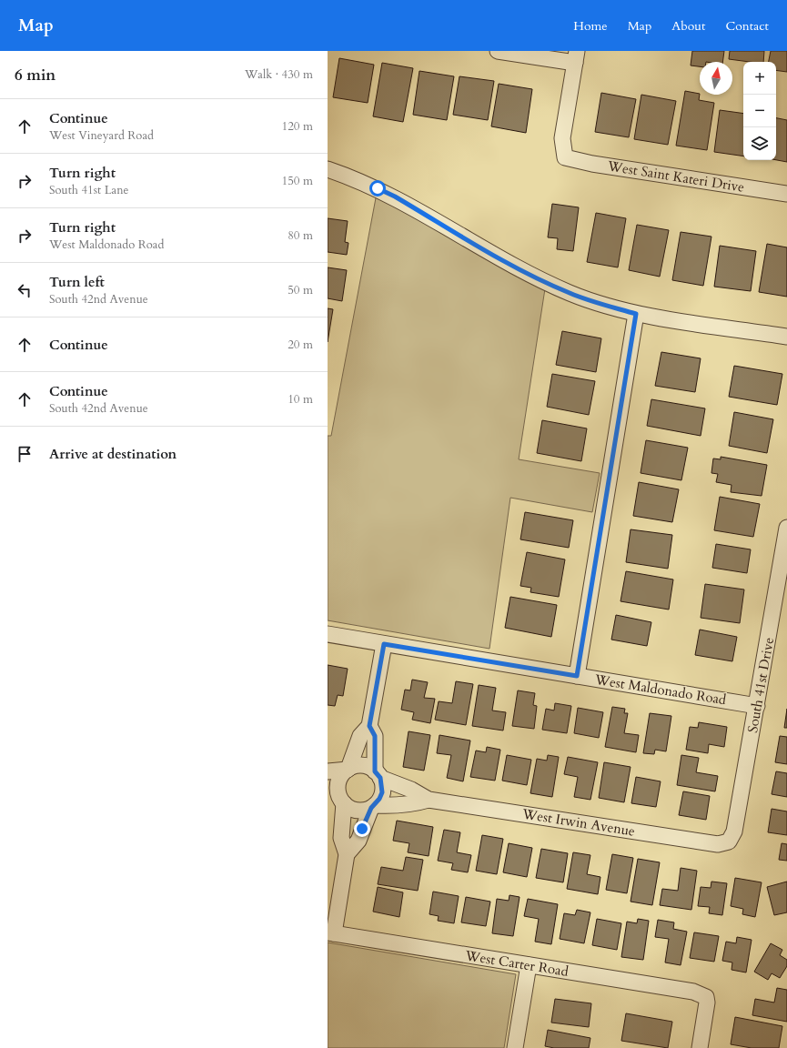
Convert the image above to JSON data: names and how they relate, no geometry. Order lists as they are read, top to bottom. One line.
{"streets":{"street":["West Saint Kateri Drive","South 41st Drive","West Maldonado Road","West Irwin Avenue","West Carter Road"]},"crossings":[["South 41st Drive","West Maldonado Road"],["South 41st Drive","West Irwin Avenue"]],"north":"top","page":{"header":"Map","nav":["Home","Map","About","Contact"],"heading":["6 min","Walk · 430 m"],"map_buttons":["+","−"],"list":[["Continue","West Vineyard Road","120 m"],["Turn right","South 41st Lane","150 m"],["Turn right","West Maldonado Road","80 m"],["Turn left","South 42nd Avenue","50 m"],["Continue","20 m"],["Continue","South 42nd Avenue","10 m"],"Arrive at destination"]}}
